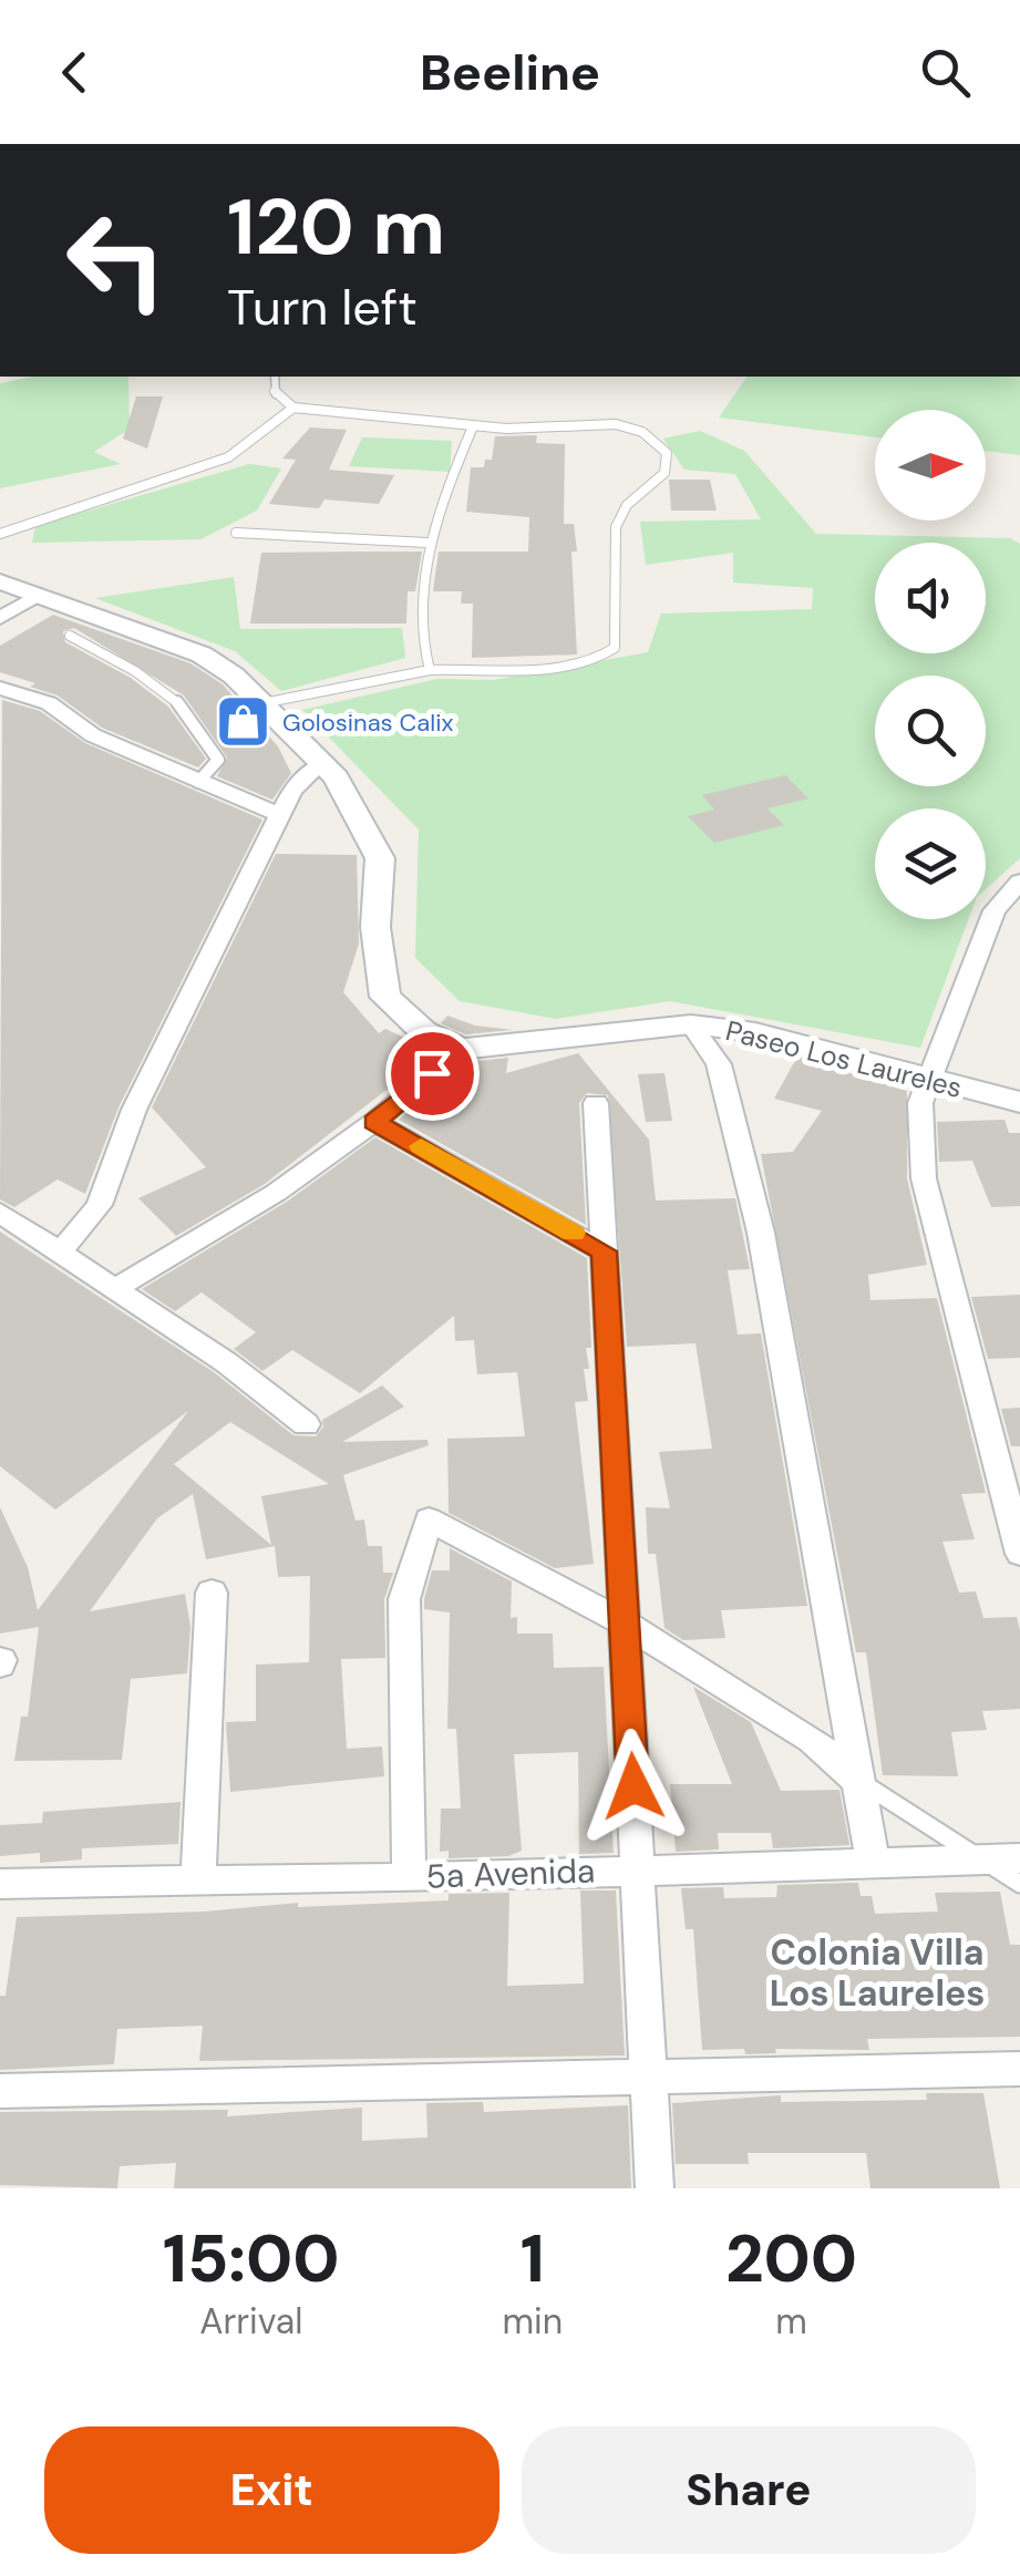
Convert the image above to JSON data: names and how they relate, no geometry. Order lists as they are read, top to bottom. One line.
{"streets":{"street":["Paseo Los Laureles","5a Avenida"]},"districts":["Colonia Villa Los Laureles"],"places":{"shop":["Golosinas Calix"]},"north":"right","page":{"header":"Beeline","turn":["120 m","Turn left"],"eta":["15:00","Arrival","1","min","200","m"],"buttons":["Exit","Share"]}}
